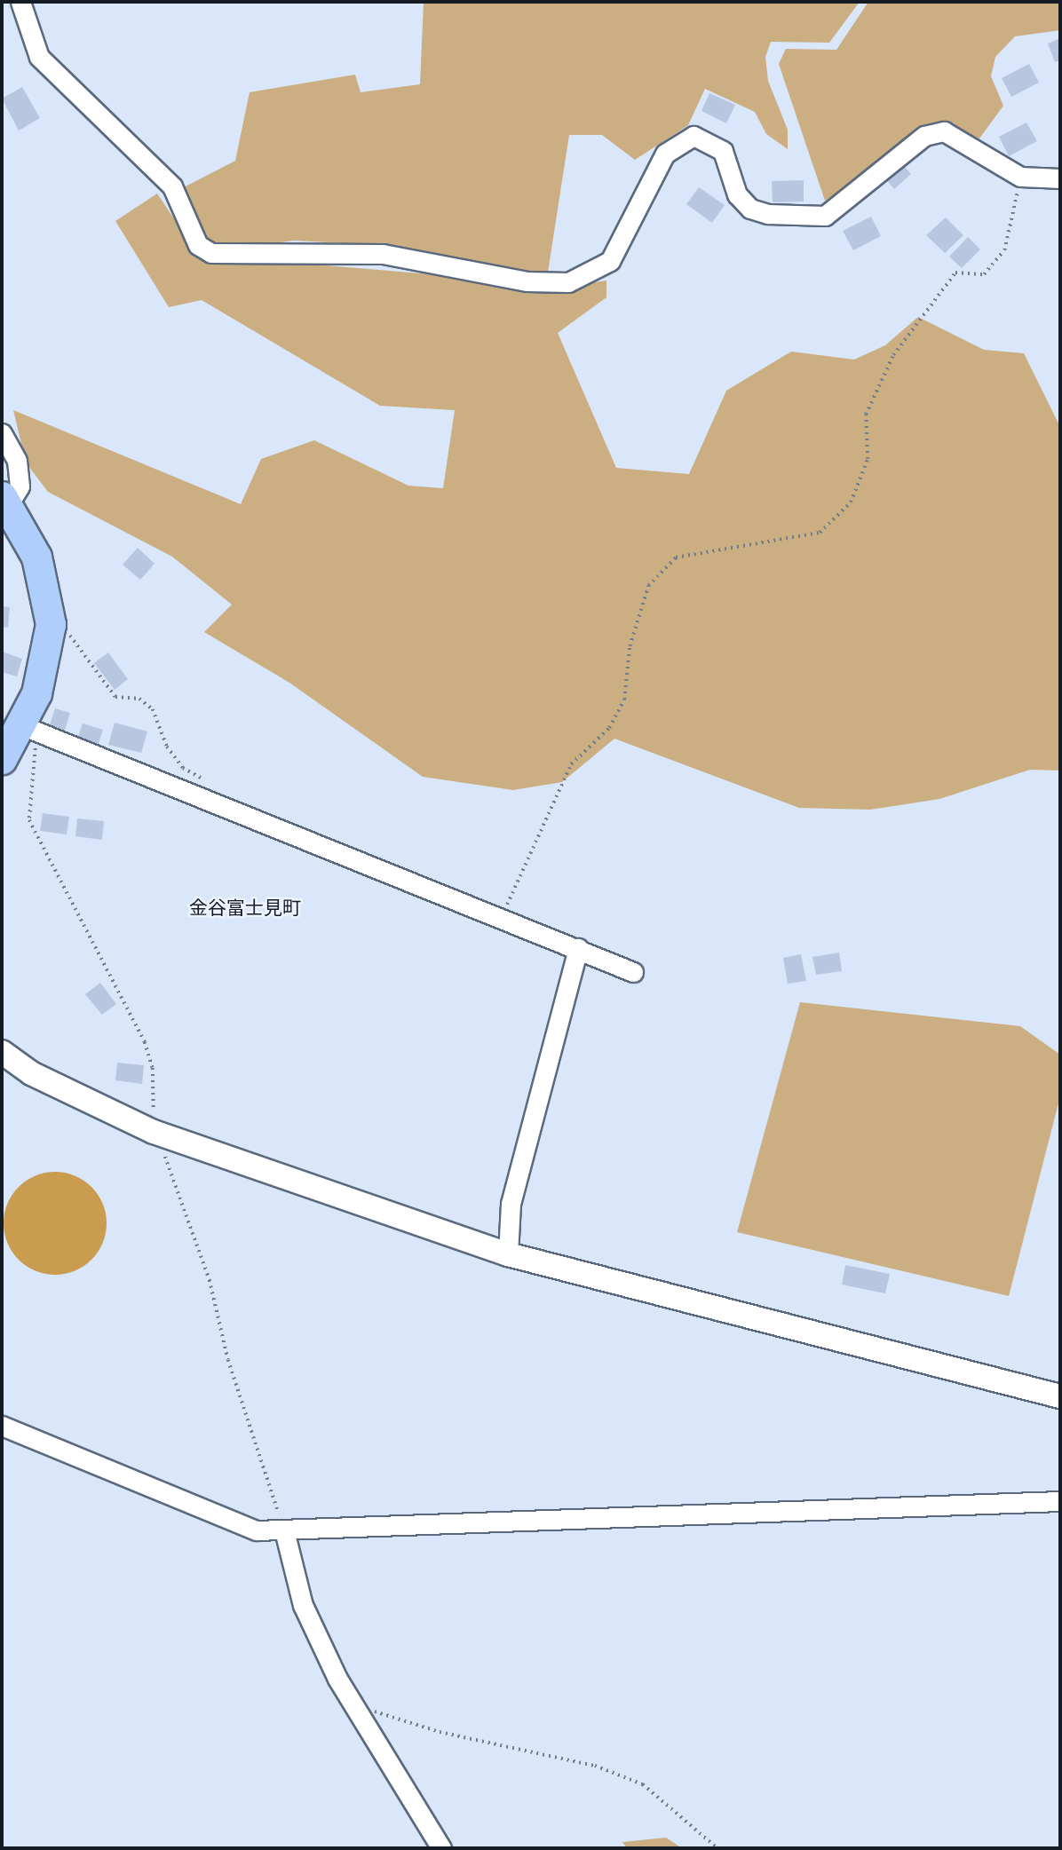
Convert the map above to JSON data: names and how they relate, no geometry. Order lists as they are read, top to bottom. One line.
{"districts":["金谷富士見町"]}
